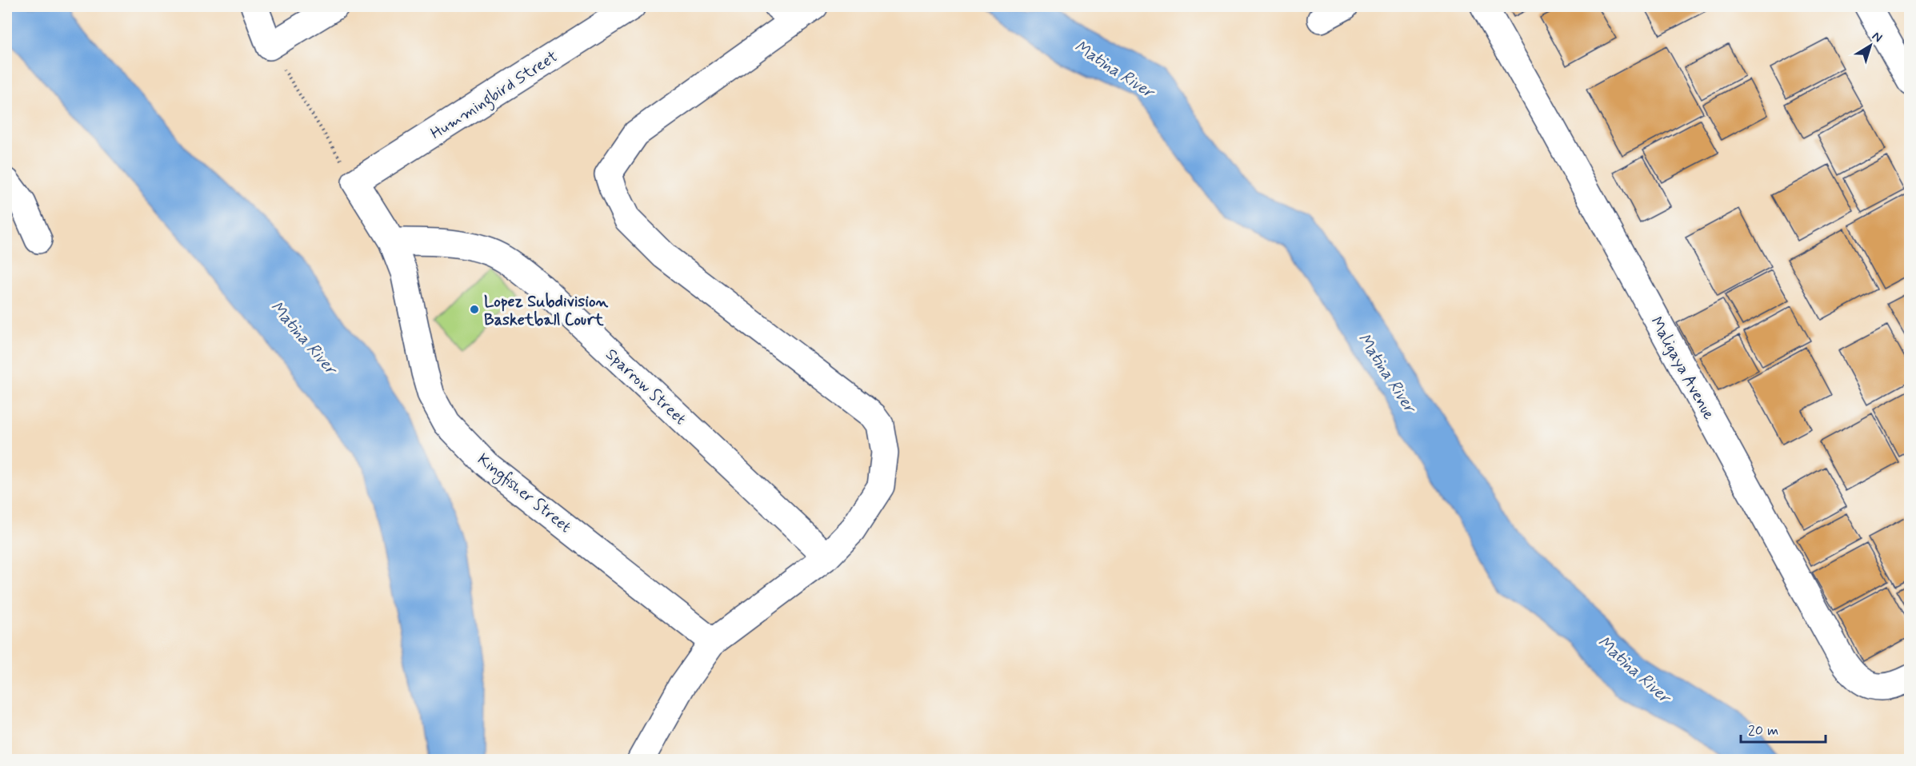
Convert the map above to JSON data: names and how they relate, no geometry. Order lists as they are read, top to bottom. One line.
{"streets":{"street":["Hummingbird Street","Maligaya Avenue","Sparrow Street","Kingfisher Street"]},"crossings":[["Hummingbird Street","Kingfisher Street"],["Sparrow Street","Kingfisher Street"]],"water":["Matina River"],"places":["Lopez Subdivision Basketball Court"],"scale_bar":"20 m","north":"top right"}
